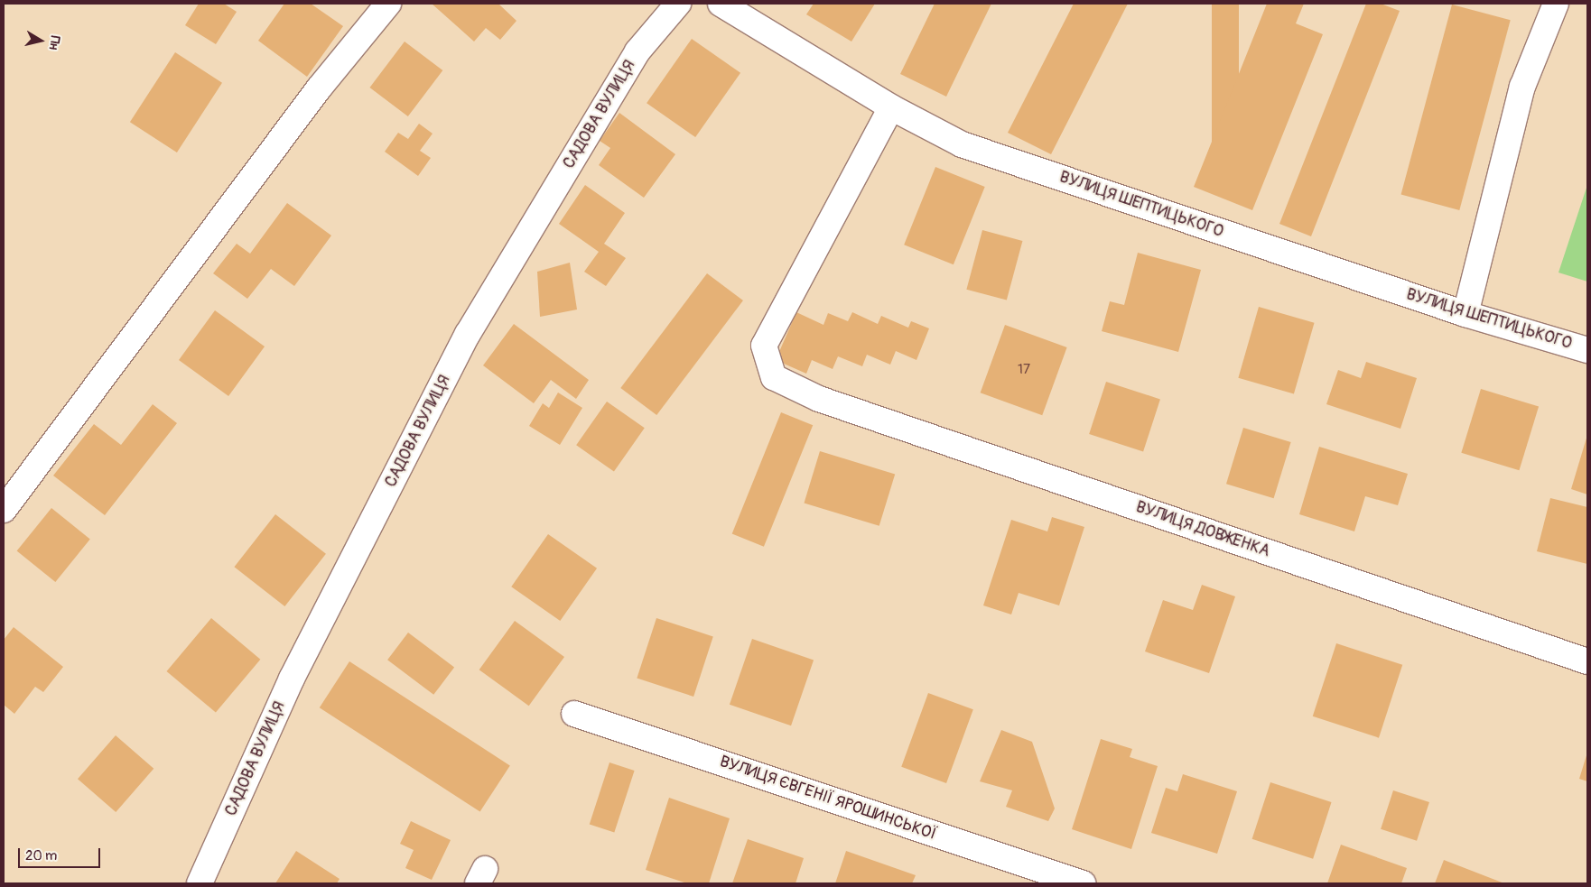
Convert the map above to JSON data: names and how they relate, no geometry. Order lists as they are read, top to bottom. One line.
{"streets":{"street":["САДОВА ВУЛИЦЯ","ВУЛИЦЯ ШЕПТИЦЬКОГО","ВУЛИЦЯ ДОВЖЕНКА","ВУЛИЦЯ ЄВГЕНІЇ ЯРОШИНСЬКОЇ"]},"crossings":[["ВУЛИЦЯ ШЕПТИЦЬКОГО","ВУЛИЦЯ ДОВЖЕНКА"]],"house_numbers":["17"],"scale_bar":"20 m","north":"right"}
